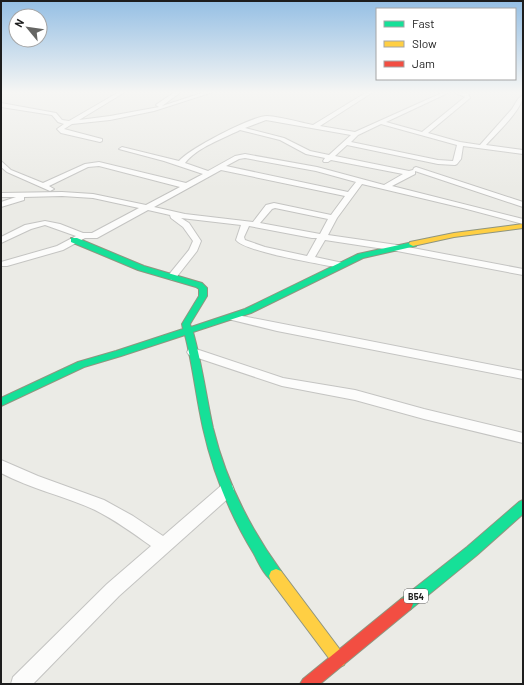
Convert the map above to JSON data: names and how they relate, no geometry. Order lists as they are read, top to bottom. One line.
{"streets":{"main road":["B54"]},"legend":["Fast","Slow","Jam"],"north":"top left"}
